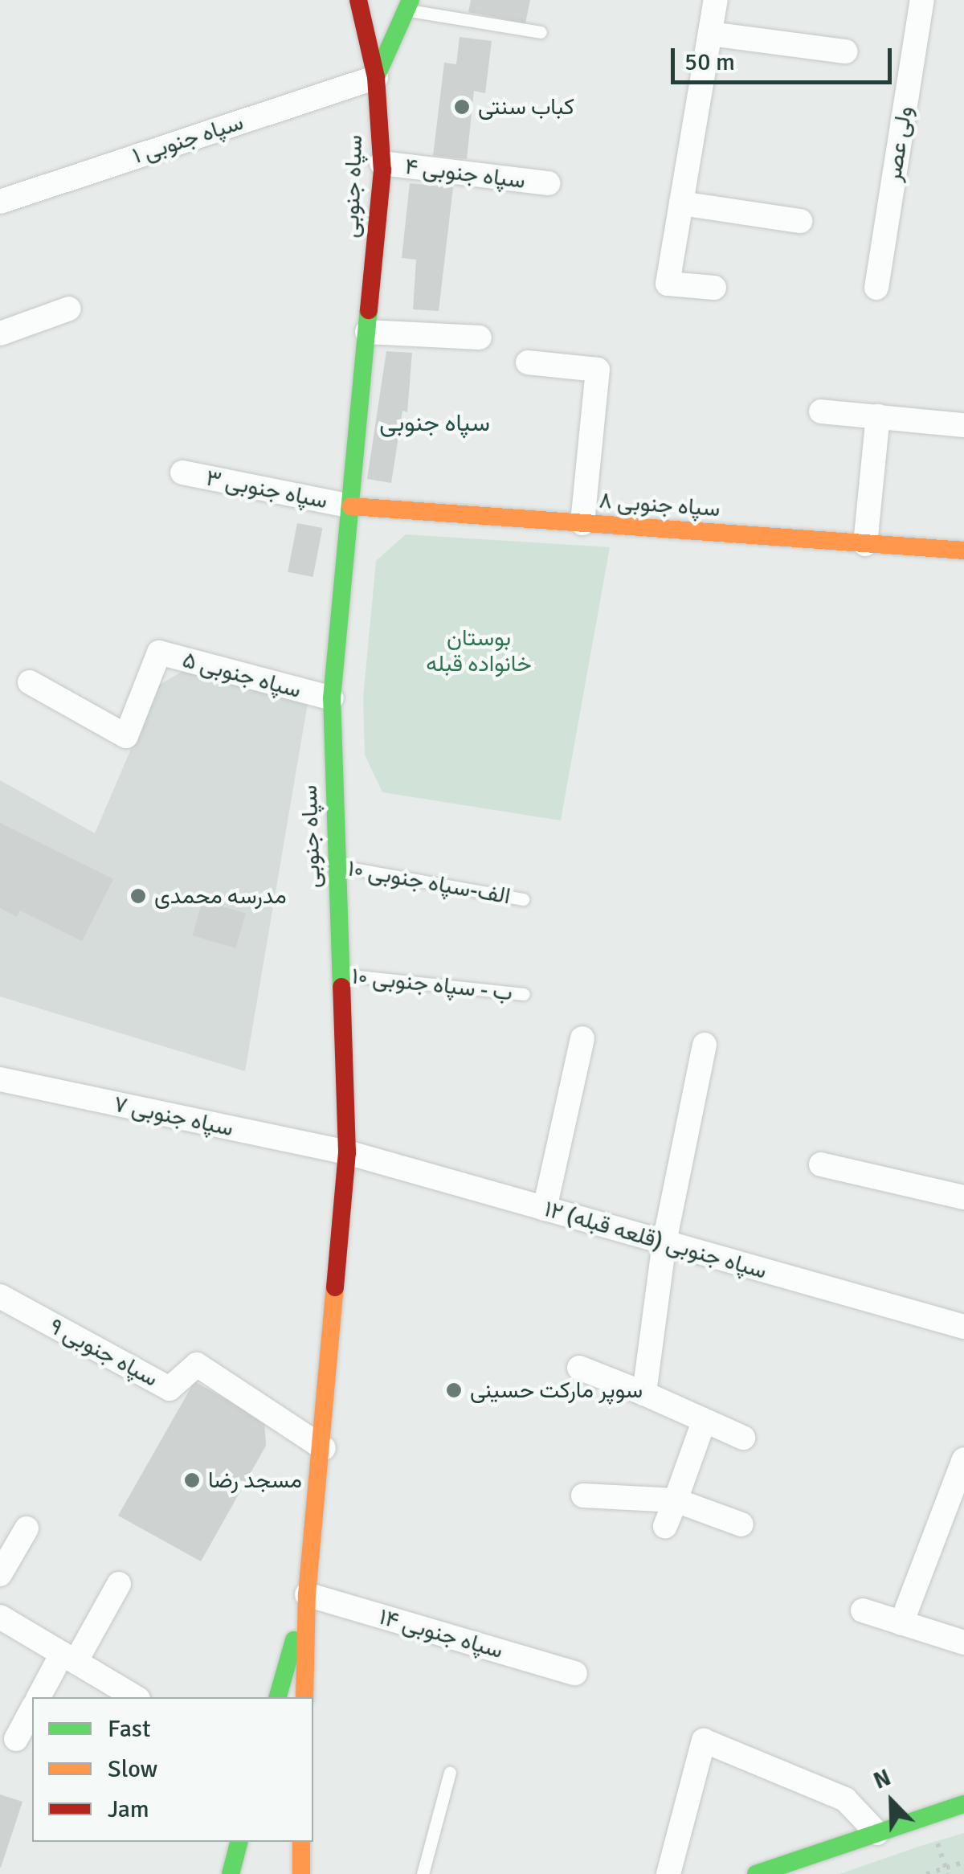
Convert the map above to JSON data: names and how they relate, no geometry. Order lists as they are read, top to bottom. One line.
{"streets":{"street":["۱ سپاه جنوبی","ولی عصر","۴ سپاه جنوبی","سپاه جنوبی","۳ سپاه جنوبی","۸ سپاه جنوبی","۵ سپاه جنوبی","۷ سپاه جنوبی","۱۲ سپاه جنوبی (قلعه قبله)","۹ سپاه جنوبی","۱۴ سپاه جنوبی"],"lane":["۱۰ الف-سپاه جنوبی","۱۰ ب - سپاه جنوبی"]},"crossings":[["۱ سپاه جنوبی","سپاه جنوبی"],["۴ سپاه جنوبی","سپاه جنوبی"],["سپاه جنوبی","۳ سپاه جنوبی"],["سپاه جنوبی","۸ سپاه جنوبی"],["سپاه جنوبی","۵ سپاه جنوبی"],["سپاه جنوبی","۱۰ الف-سپاه جنوبی"],["سپاه جنوبی","۱۰ ب - سپاه جنوبی"],["سپاه جنوبی","۷ سپاه جنوبی"],["سپاه جنوبی","۱۲ سپاه جنوبی (قلعه قبله)"],["سپاه جنوبی","۹ سپاه جنوبی"],["سپاه جنوبی","۱۴ سپاه جنوبی"],["۳ سپاه جنوبی","۸ سپاه جنوبی"],["۷ سپاه جنوبی","۱۲ سپاه جنوبی (قلعه قبله)"]],"districts":["سپاه جنوبی"],"parks":["بوستان خانواده قبله"],"places":["کباب سنتی","مدرسه محمدی","سوپر مارکت حسینی","مسجد رضا"],"legend":["Fast","Slow","Jam"],"scale_bar":"50 m","north":"top left"}
